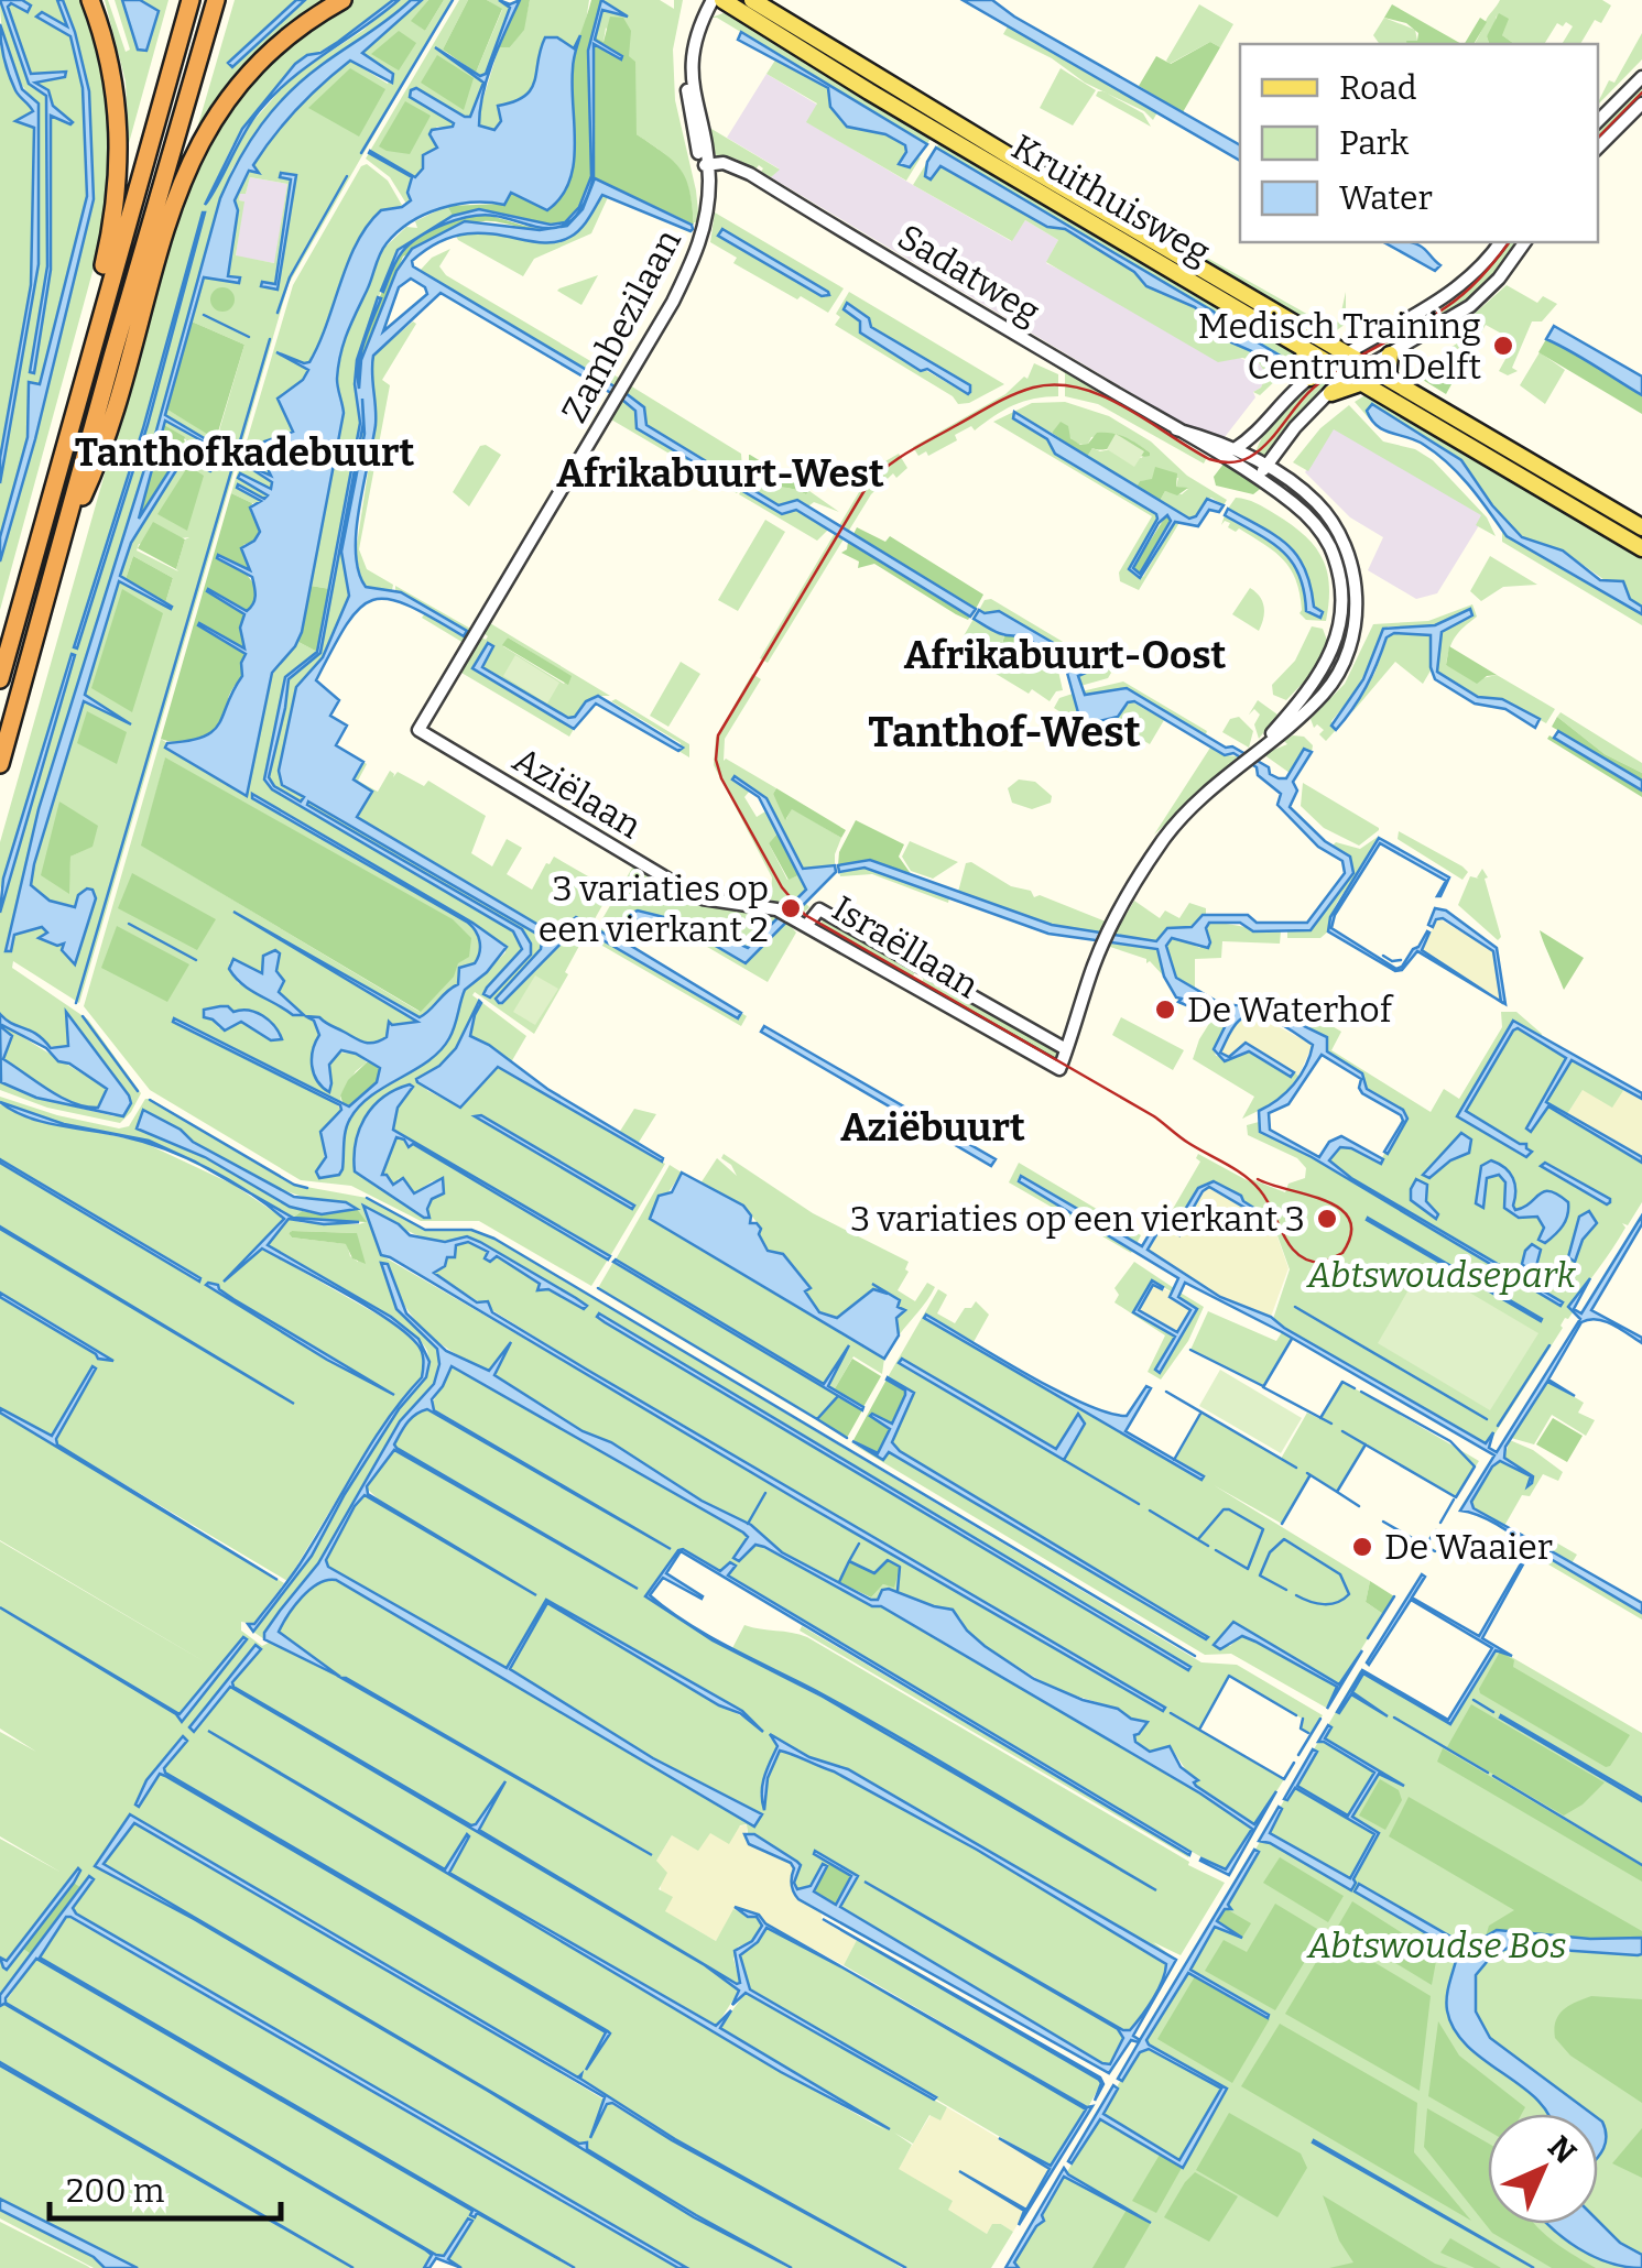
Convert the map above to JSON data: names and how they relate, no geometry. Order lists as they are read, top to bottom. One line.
{"streets":{"main road":["Kruithuisweg"],"street":["Sadatweg","Zambezilaan","Aziëlaan","Israëllaan"]},"crossings":[["Sadatweg","Zambezilaan"],["Zambezilaan","Aziëlaan"],["Aziëlaan","Israëllaan"]],"districts":["Tanthofkadebuurt","Afrikabuurt-West","Afrikabuurt-Oost","Tanthof-West","Aziëbuurt"],"parks":["Abtswoudsepark","Abtswoudse Bos"],"places":["Medisch Training Centrum Delft","3 variaties op een vierkant 2","De Waterhof","3 variaties op een vierkant 3","De Waaier"],"legend":["Road","Park","Water"],"scale_bar":"200 m","north":"top right"}
